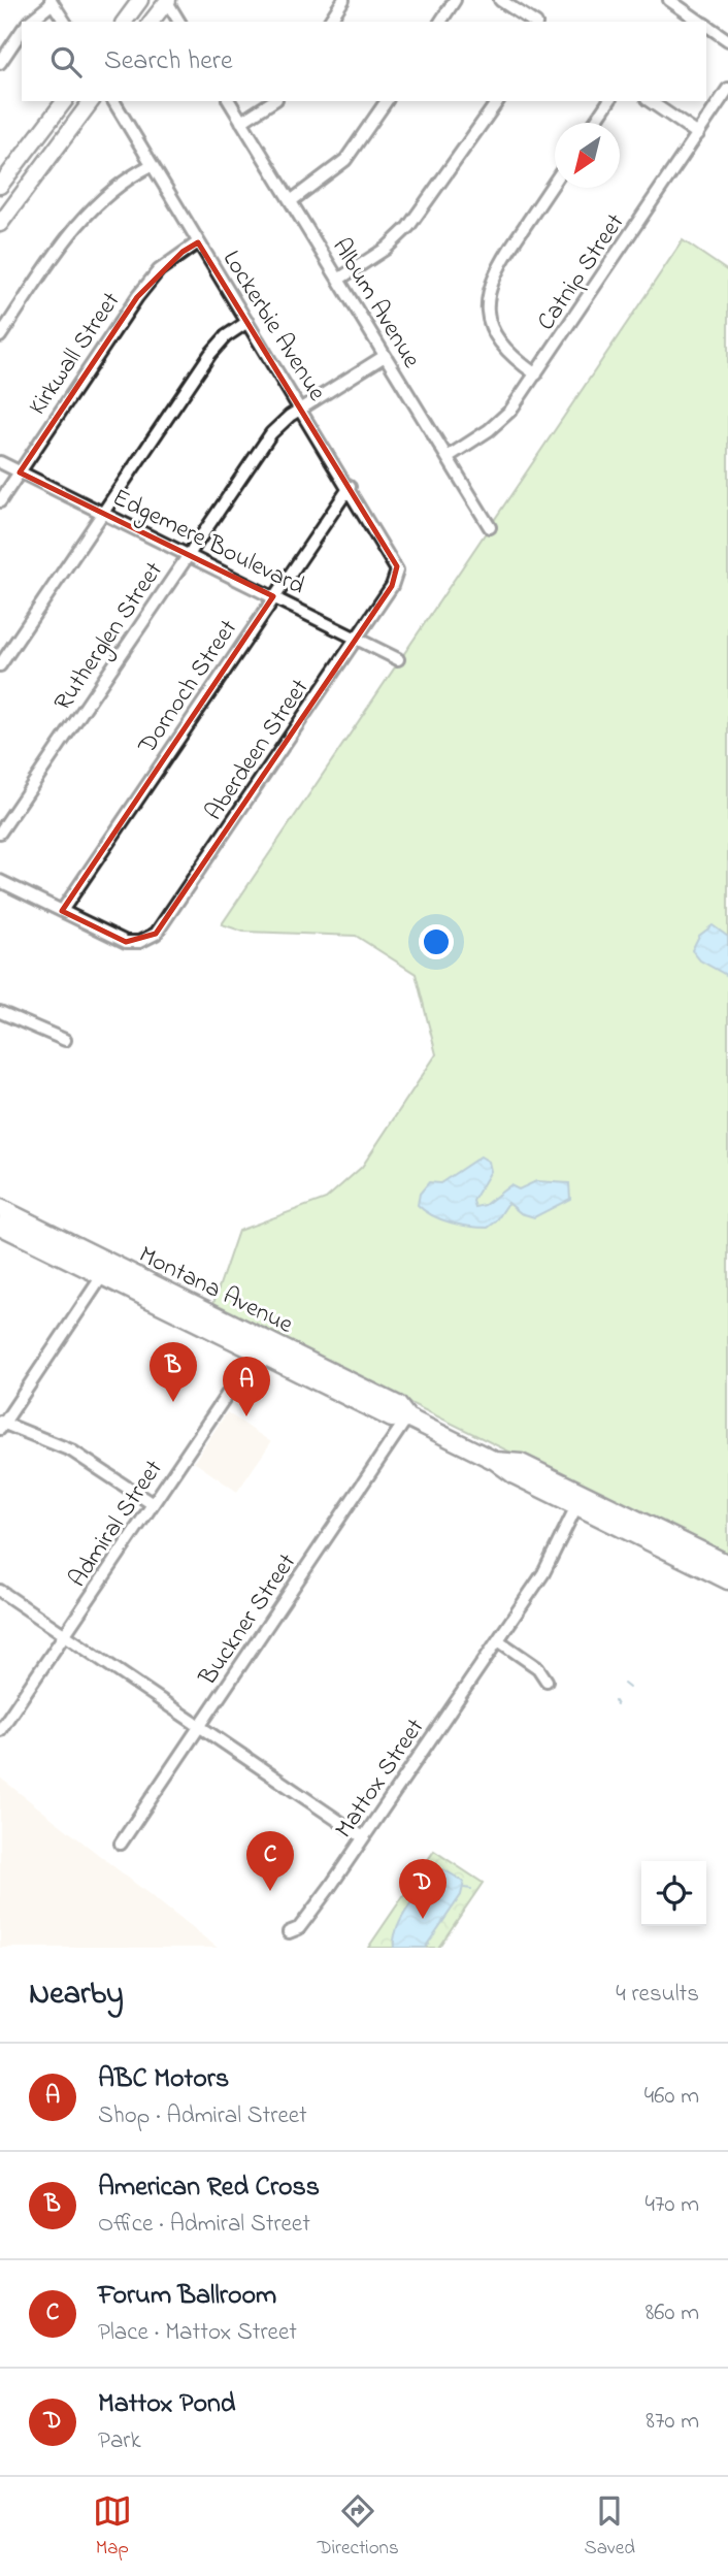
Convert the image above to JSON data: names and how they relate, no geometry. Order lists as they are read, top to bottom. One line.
{"streets":{"highway":["Montana Avenue"],"street":["Catnip Street","Album Avenue","Lockerbie Avenue","Kirkwall Street","Edgemere Boulevard","Rutherglen Street","Dornoch Street","Aberdeen Street","Admiral Street","Buckner Street","Mattox Street"]},"crossings":[["Catnip Street","Album Avenue"],["Album Avenue","Rutherglen Street"],["Lockerbie Avenue","Kirkwall Street"],["Lockerbie Avenue","Rutherglen Street"],["Lockerbie Avenue","Dornoch Street"],["Lockerbie Avenue","Aberdeen Street"],["Kirkwall Street","Edgemere Boulevard"],["Edgemere Boulevard","Rutherglen Street"],["Edgemere Boulevard","Dornoch Street"],["Edgemere Boulevard","Aberdeen Street"],["Dornoch Street","Aberdeen Street"],["Montana Avenue","Admiral Street"],["Montana Avenue","Buckner Street"]],"north":"bottom left","page":{"search":"Search here","pins":["B","A","C","D"],"heading":["Nearby","4 results"],"list":[{"mark":"A","name":"ABC Motors","note":"Shop · Admiral Street","value":"460 m"},{"mark":"B","name":"American Red Cross","note":"Office · Admiral Street","value":"470 m"},{"mark":"C","name":"Forum Ballroom","note":"Place · Mattox Street","value":"860 m"},{"mark":"D","name":"Mattox Pond","note":"Park","value":"870 m"}],"nav":["Map","Directions","Saved"]}}
